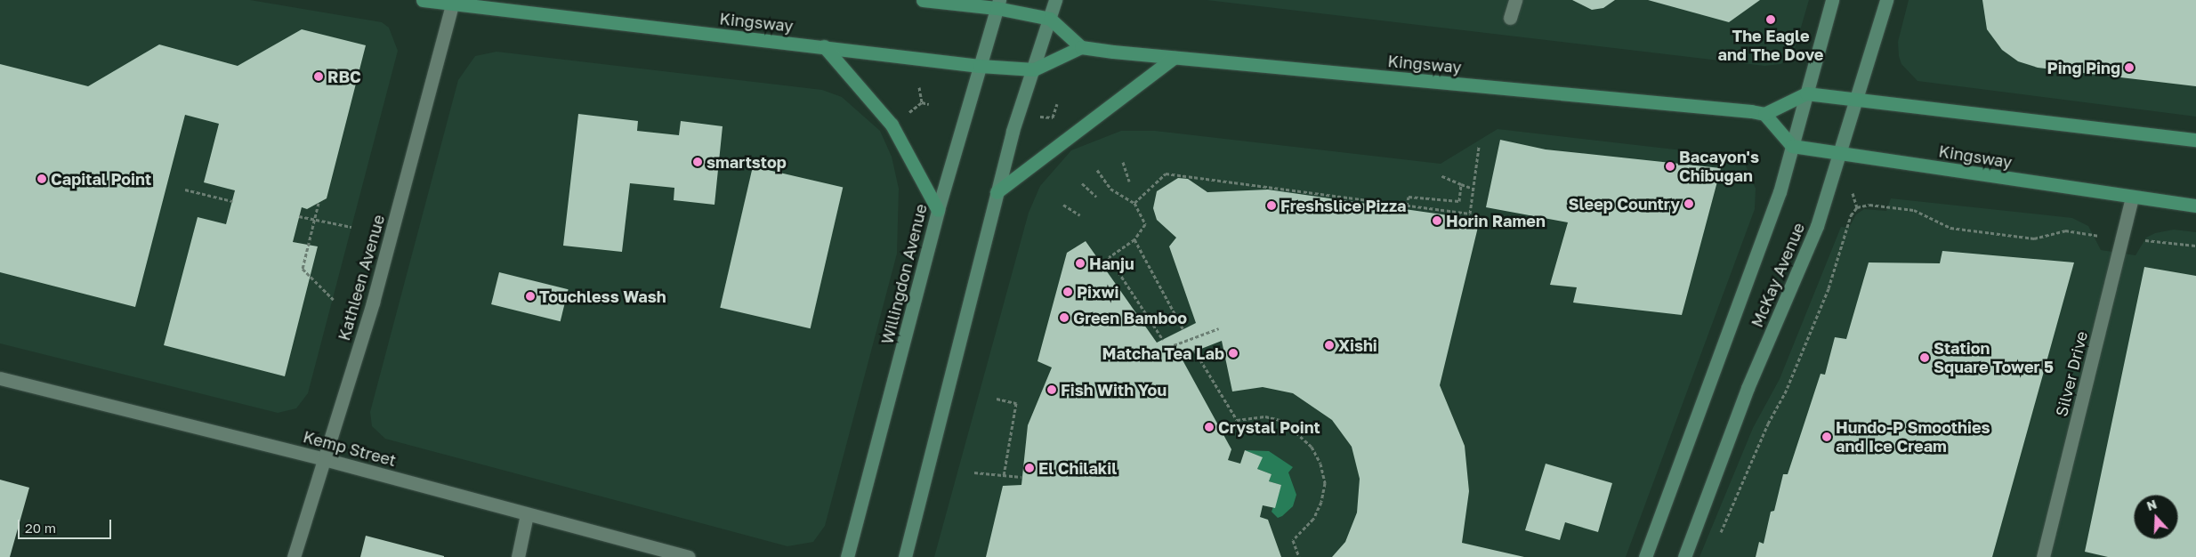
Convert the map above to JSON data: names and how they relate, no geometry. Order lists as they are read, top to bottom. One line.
{"streets":{"main road":["Kingsway"],"street":["Willingdon Avenue","McKay Avenue","Kathleen Avenue","Silver Drive","Kemp Street"]},"crossings":[["Kingsway","Willingdon Avenue"],["Kingsway","McKay Avenue"],["Kingsway","Kathleen Avenue"],["Kingsway","Silver Drive"],["Kathleen Avenue","Kemp Street"]],"places":["The Eagle and The Dove","Ping Ping","RBC","smartstop","Bacayon's Chibugan","Capital Point","Sleep Country","Freshslice Pizza","Horin Ramen","Hanju","Pixwi","Touchless Wash","Green Bamboo","Xishi","Matcha Tea Lab","Station Square Tower 5","Fish With You","Crystal Point","Hundo-P Smoothies and Ice Cream","El Chilakil"],"scale_bar":"20 m","north":"top"}
